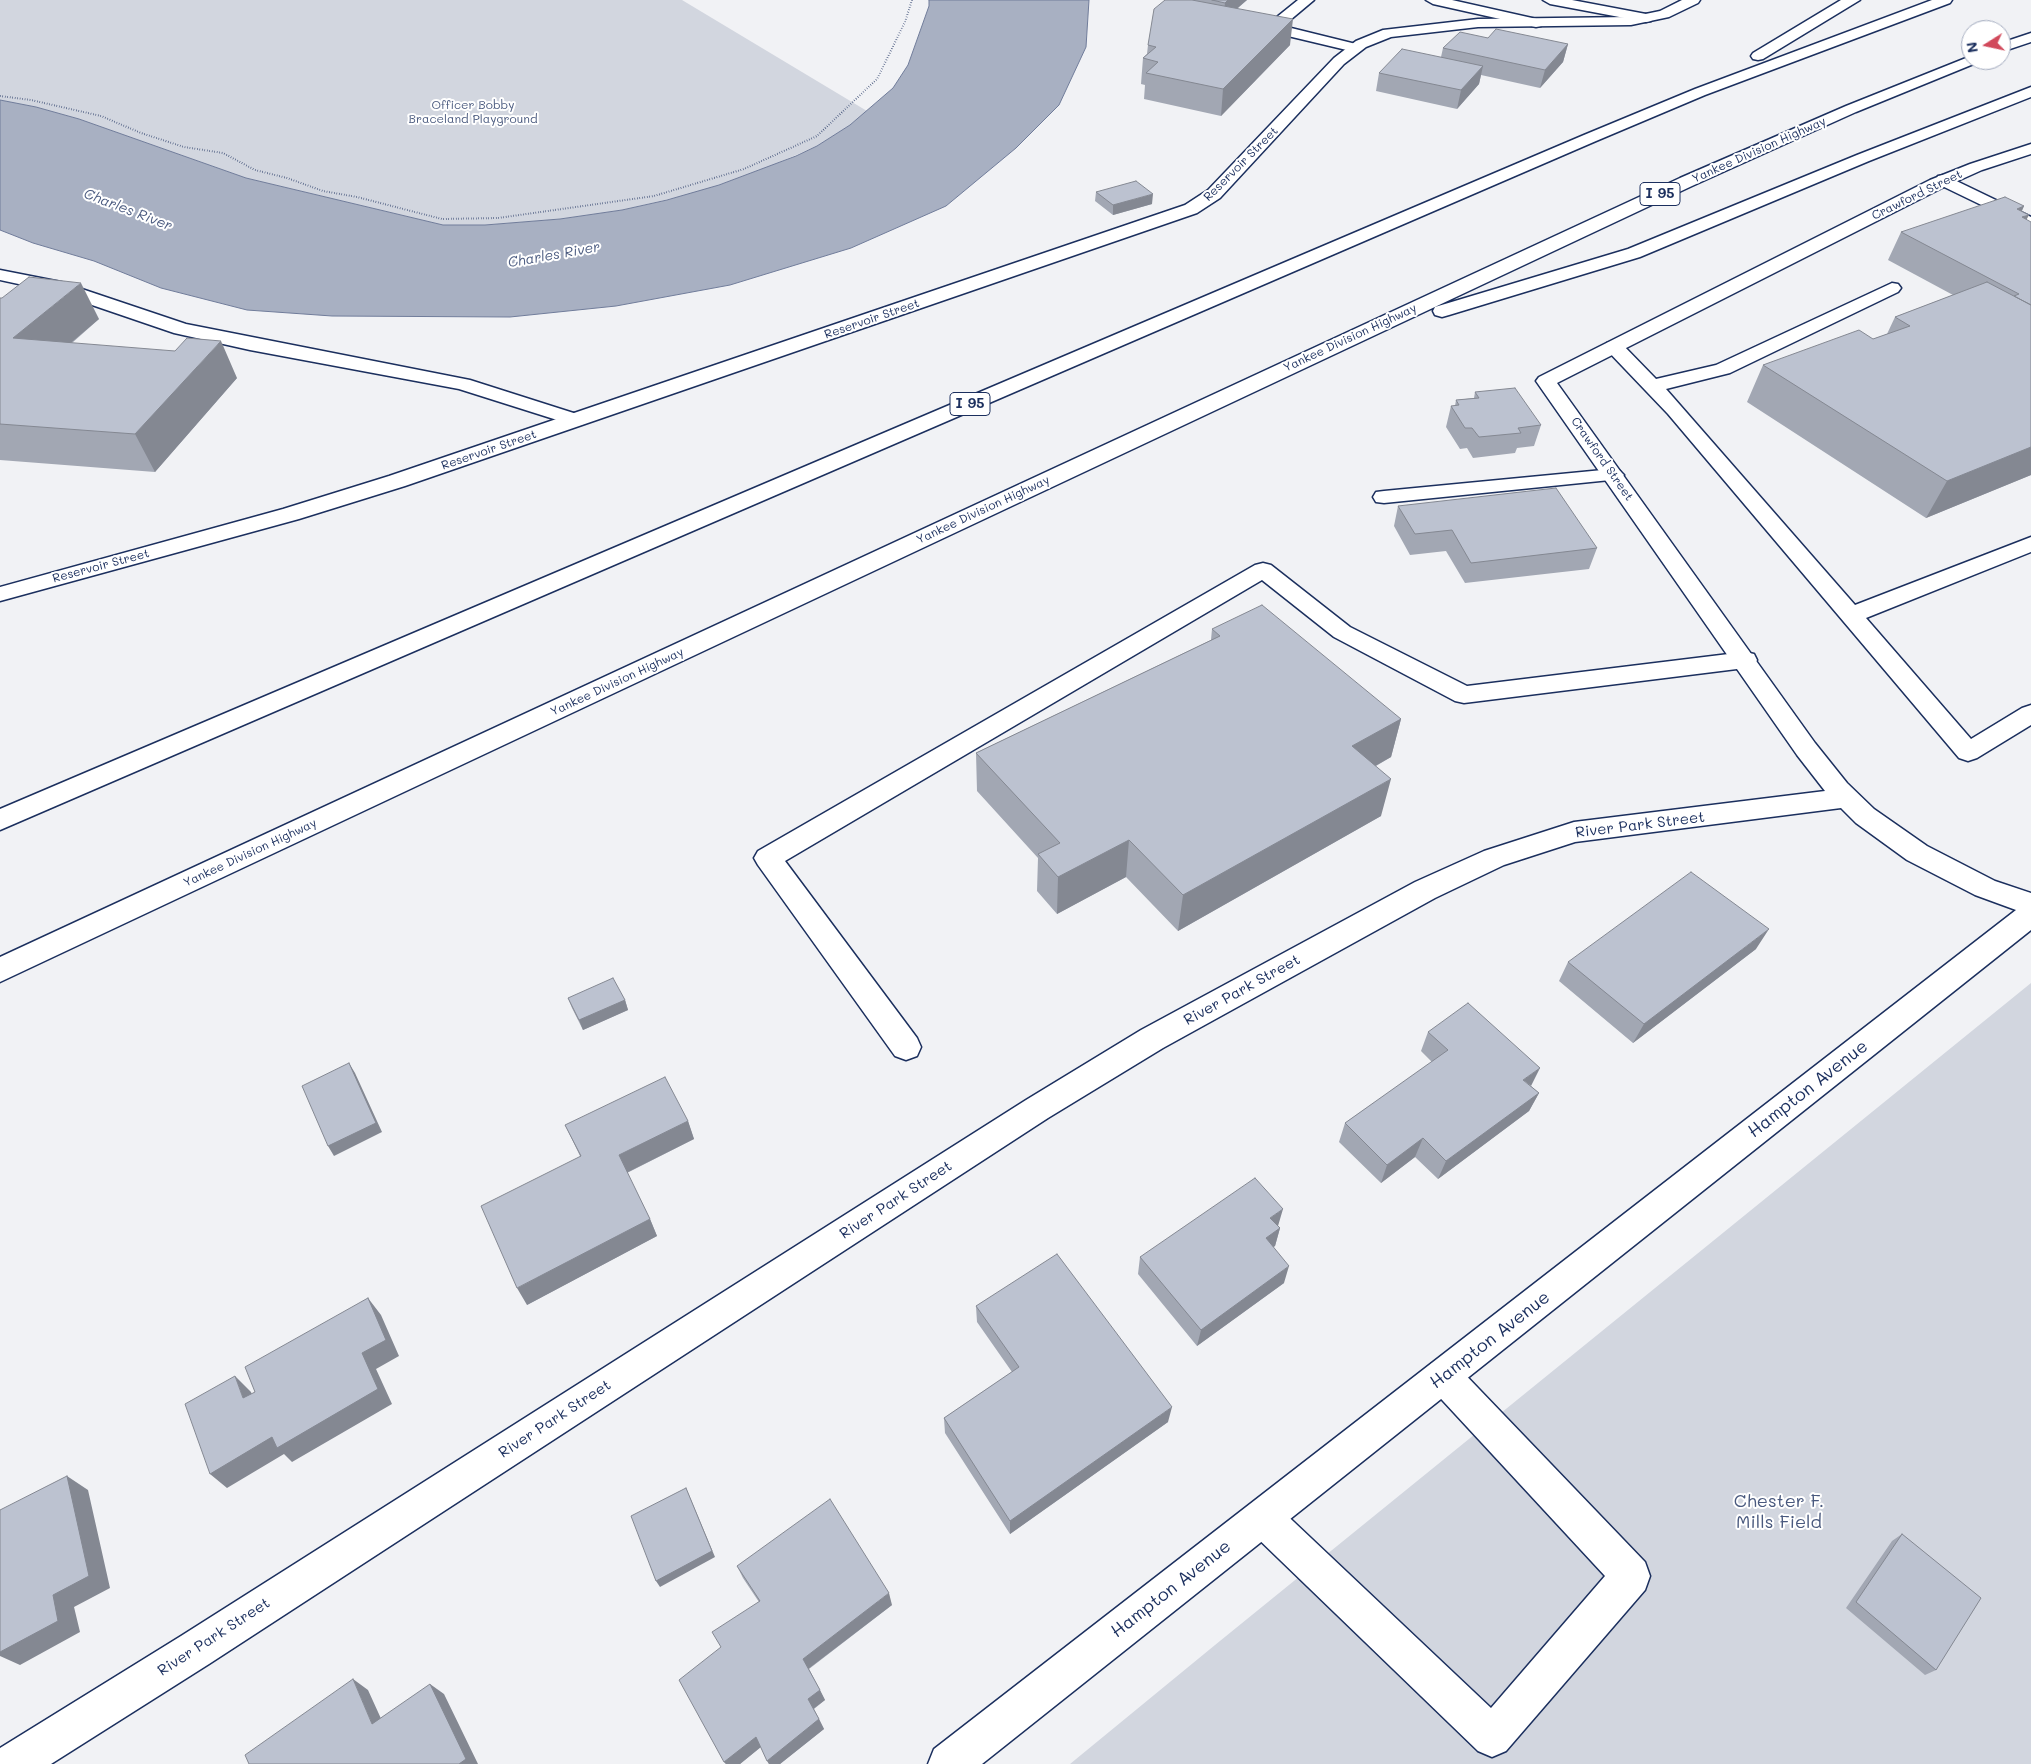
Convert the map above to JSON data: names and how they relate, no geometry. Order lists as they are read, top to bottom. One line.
{"streets":{"main road":["Yankee Division Highway","Reservoir Street","I 95","Crawford Street","River Park Street","Hampton Avenue"]},"crossings":[["Crawford Street","River Park Street"]],"water":["Charles River"],"parks":["Officer Bobby Braceland Playground","Chester F. Mills Field"],"north":"left"}
